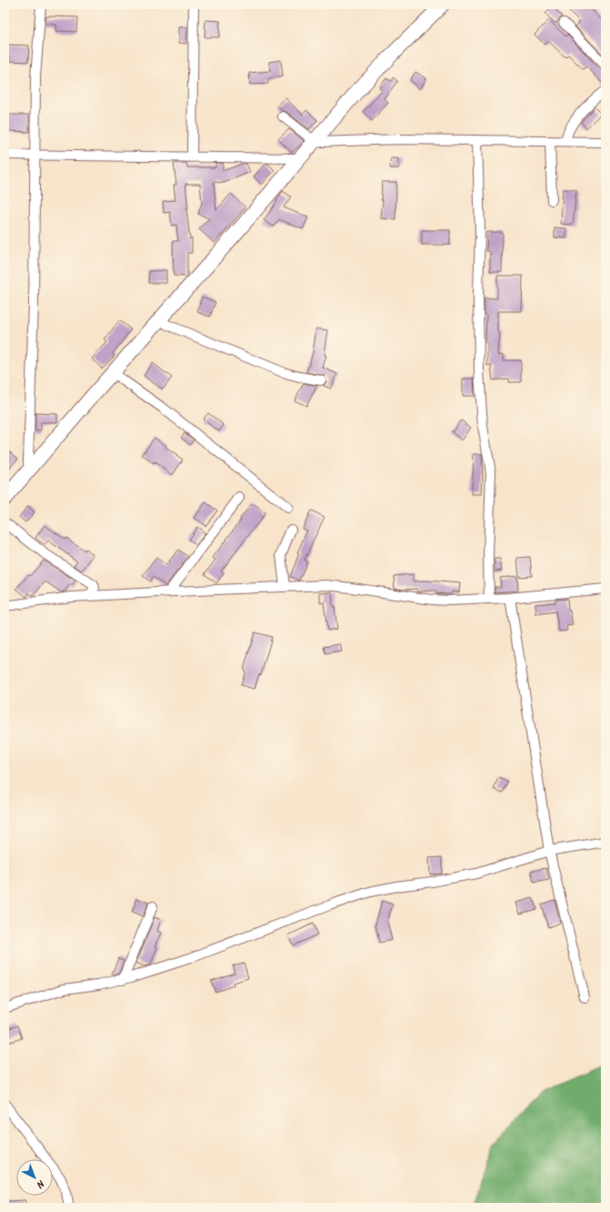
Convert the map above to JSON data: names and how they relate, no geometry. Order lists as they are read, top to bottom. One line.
{"north":"bottom right"}
